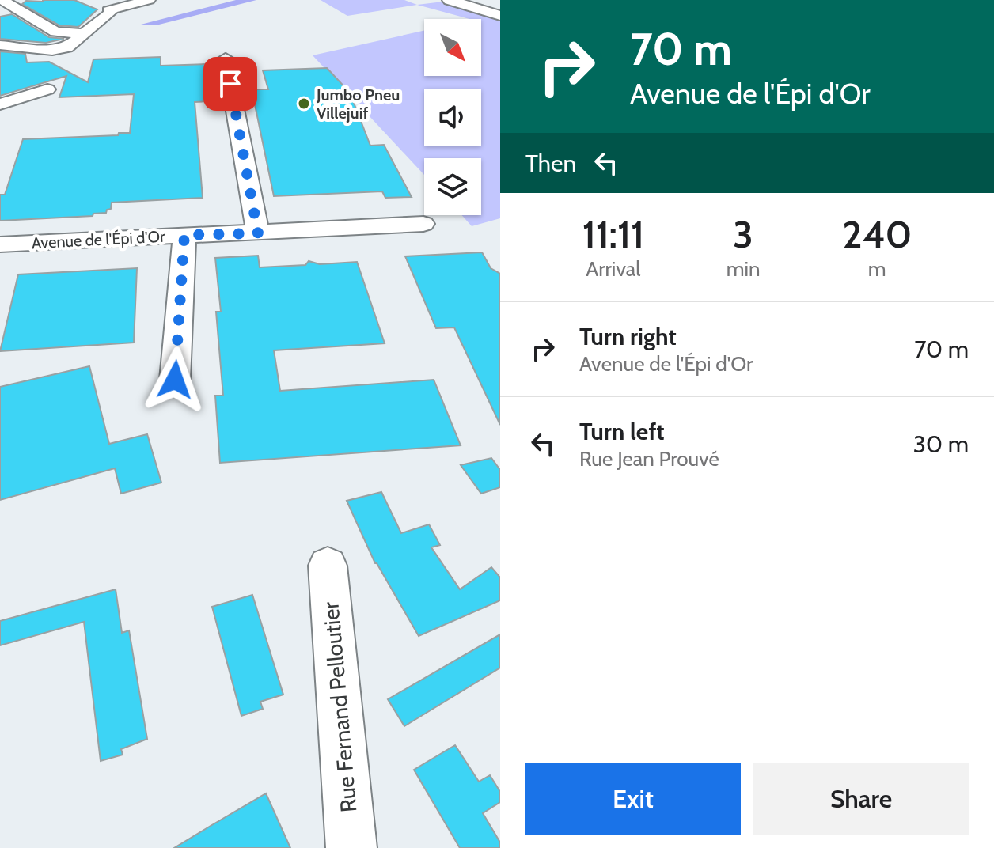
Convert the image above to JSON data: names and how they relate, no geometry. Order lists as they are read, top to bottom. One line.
{"streets":{"street":["Avenue de l'Épi d'Or","Rue Fernand Pelloutier"]},"places":["Jumbo Pneu Villejuif"],"north":"bottom right","page":{"turn":["70 m","Avenue de l'Épi d'Or"],"then":"Then","eta":["11:11","Arrival","3","min","240","m"],"list":[{"name":"Turn right","note":"Avenue de l'Épi d'Or","value":"70 m"},{"name":"Turn left","note":"Rue Jean Prouvé","value":"30 m"}],"buttons":["Exit","Share"]}}
